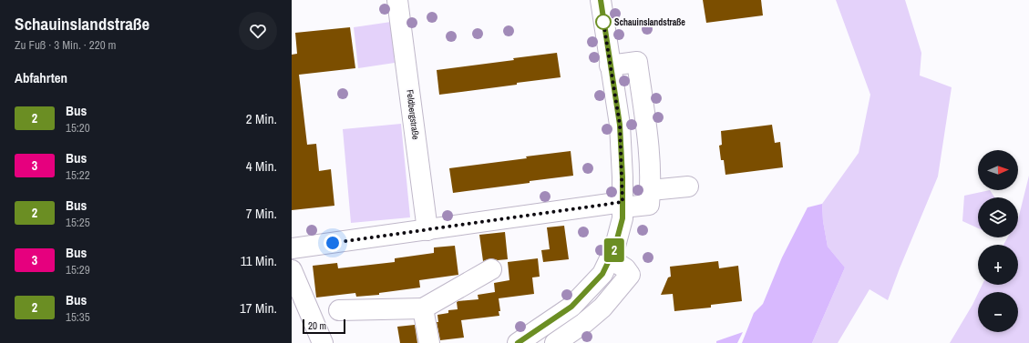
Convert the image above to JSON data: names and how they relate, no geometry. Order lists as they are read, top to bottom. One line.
{"streets":{"street":["Feldbergstraße"]},"places":["Schauinslandstraße"],"lines":["bus line 2"],"scale_bar":"20 m","north":"right","page":{"heading":[["Schauinslandstraße","Zu Fuß · 3 Min. · 220 m"],"Abfahrten"],"on_map":"2","list":[{"mark":"2","name":"Bus","note":"15:20","value":"2 Min."},{"mark":"3","name":"Bus","note":"15:22","value":"4 Min."},{"mark":"2","name":"Bus","note":"15:25","value":"7 Min."},{"mark":"3","name":"Bus","note":"15:29","value":"11 Min."},{"mark":"2","name":"Bus","note":"15:35","value":"17 Min."}],"map_buttons":["+","−"],"scale":"20 m"}}
